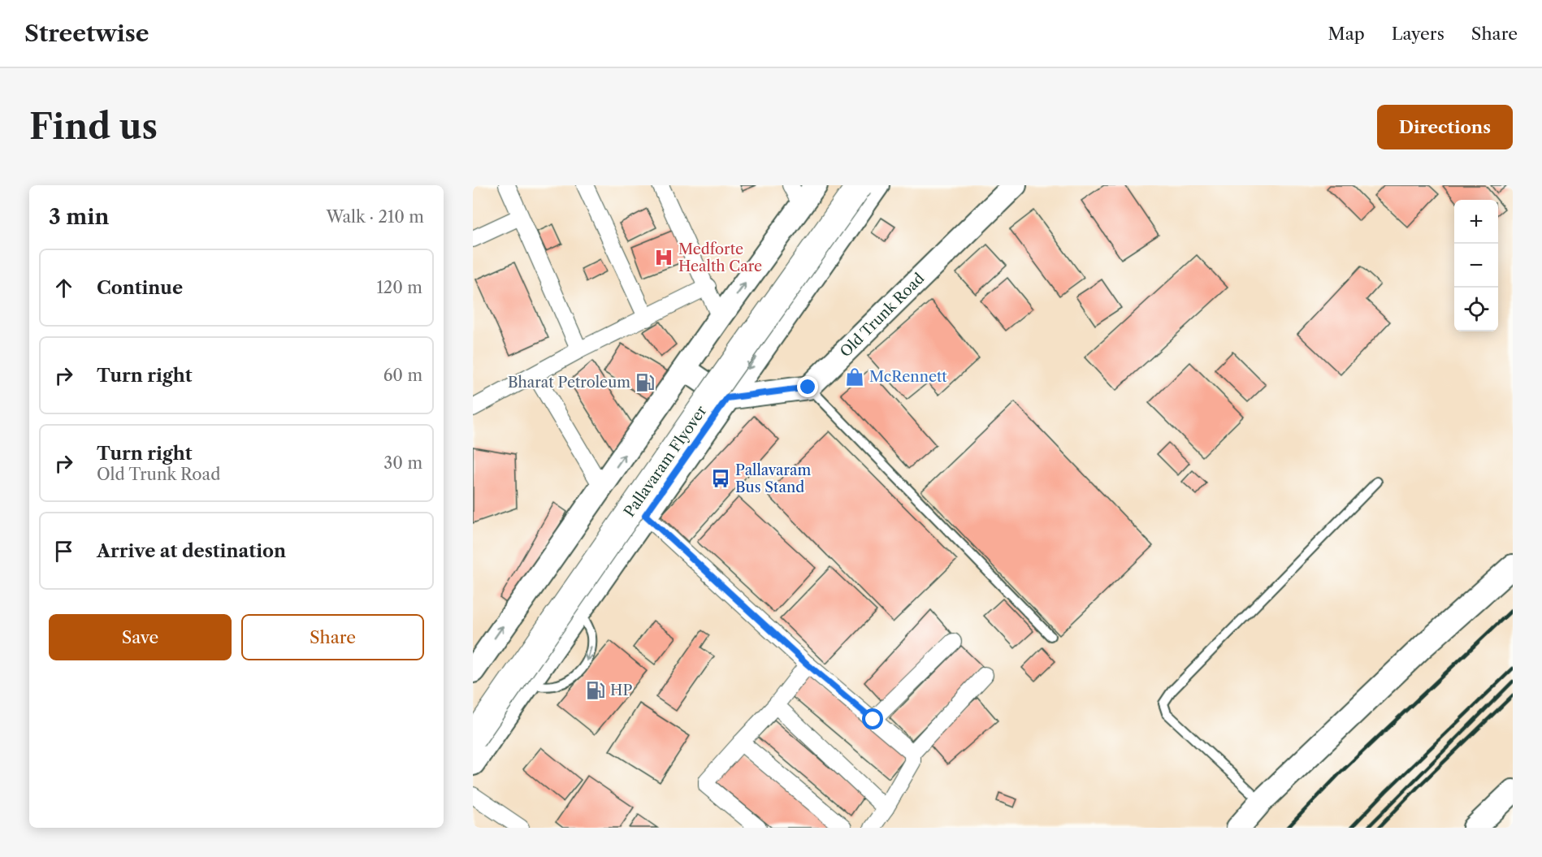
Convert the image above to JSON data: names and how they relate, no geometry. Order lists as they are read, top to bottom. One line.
{"streets":{"main road":["Pallavaram Flyover"],"street":["Old Trunk Road"]},"places":{"hospital":["Medforte Health Care"],"shop":["McRennett"],"fuel station":["Bharat Petroleum","HP"],"bus stop":["Pallavaram Bus Stand"]},"page":{"header":"Streetwise","nav":["Map","Layers","Share"],"buttons":["Directions",["Save","Share"]],"title":"Find us","heading":["3 min","Walk · 210 m"],"map_buttons":["+","−"],"list":[["Continue","120 m"],["Turn right","60 m"],["Turn right","Old Trunk Road","30 m"],"Arrive at destination"]}}
